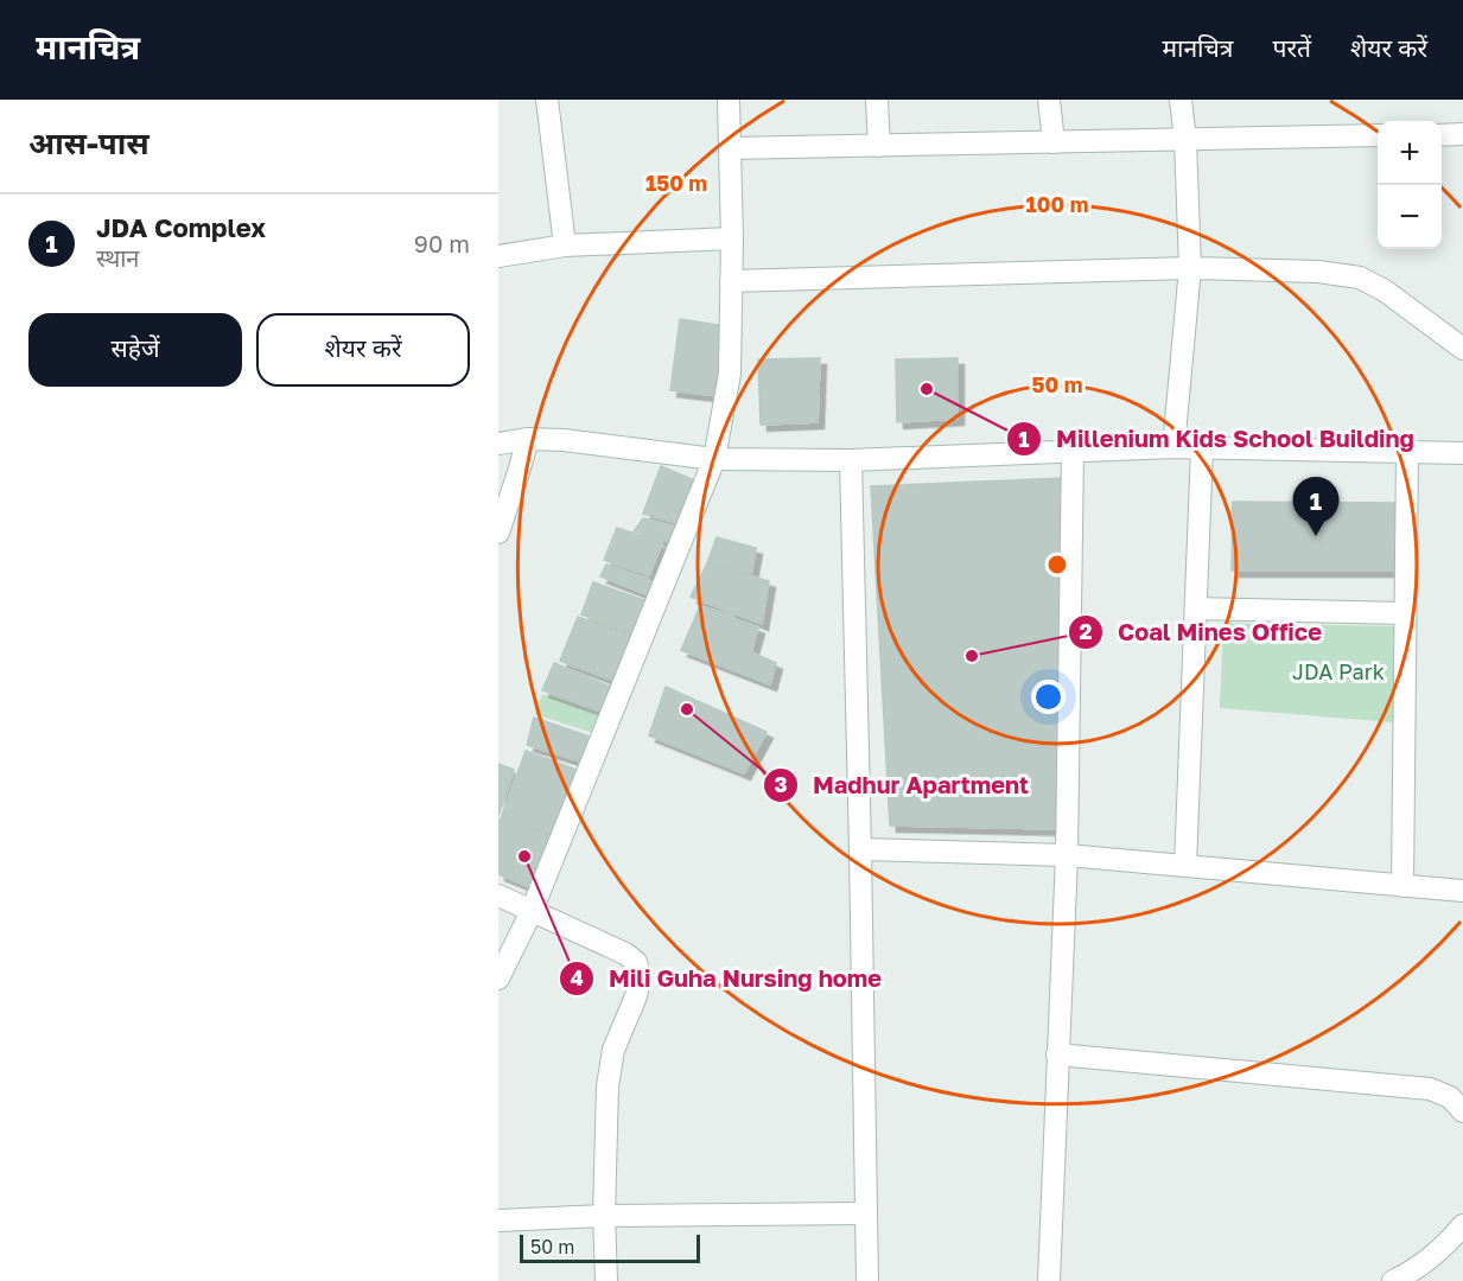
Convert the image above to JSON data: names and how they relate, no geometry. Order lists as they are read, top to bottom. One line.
{"parks":["JDA Park"],"places":["Millenium Kids School Building","Coal Mines Office","Madhur Apartment","Mili Guha Nursing home"],"scale_bar":"50 m","page":{"header":"मानचित्र","nav":["मानचित्र","परतें","शेयर करें"],"heading":"आस-पास","map_buttons":["+","−"],"list":[{"mark":"1","name":"JDA Complex","note":"स्थान","value":"90 m"}],"buttons":["सहेजें","शेयर करें"],"pins":"1","scale":"50 m"},"rings":["150 m","100 m","50 m"]}
